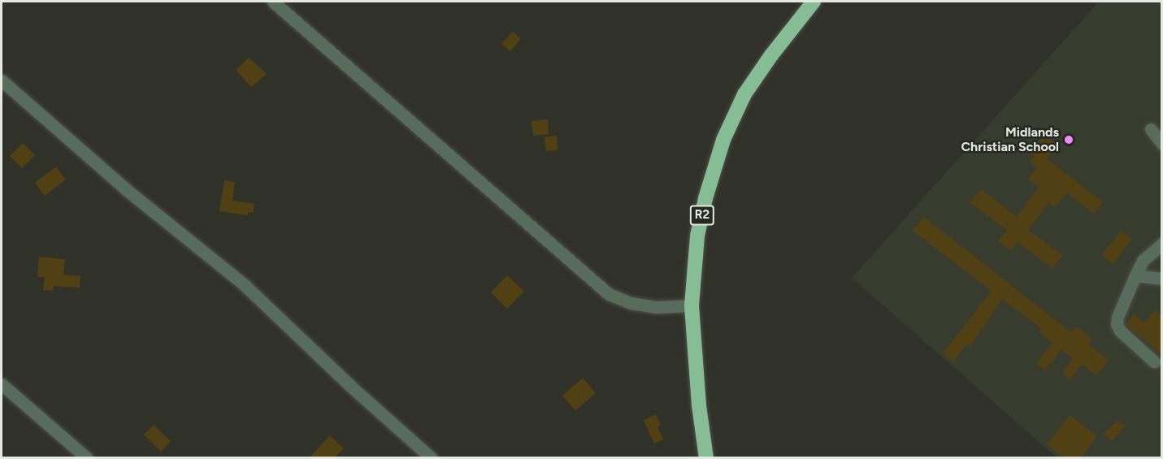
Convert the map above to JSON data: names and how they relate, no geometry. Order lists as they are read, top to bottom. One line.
{"streets":{"highway":["R2"]},"places":["Midlands Christian School"]}
